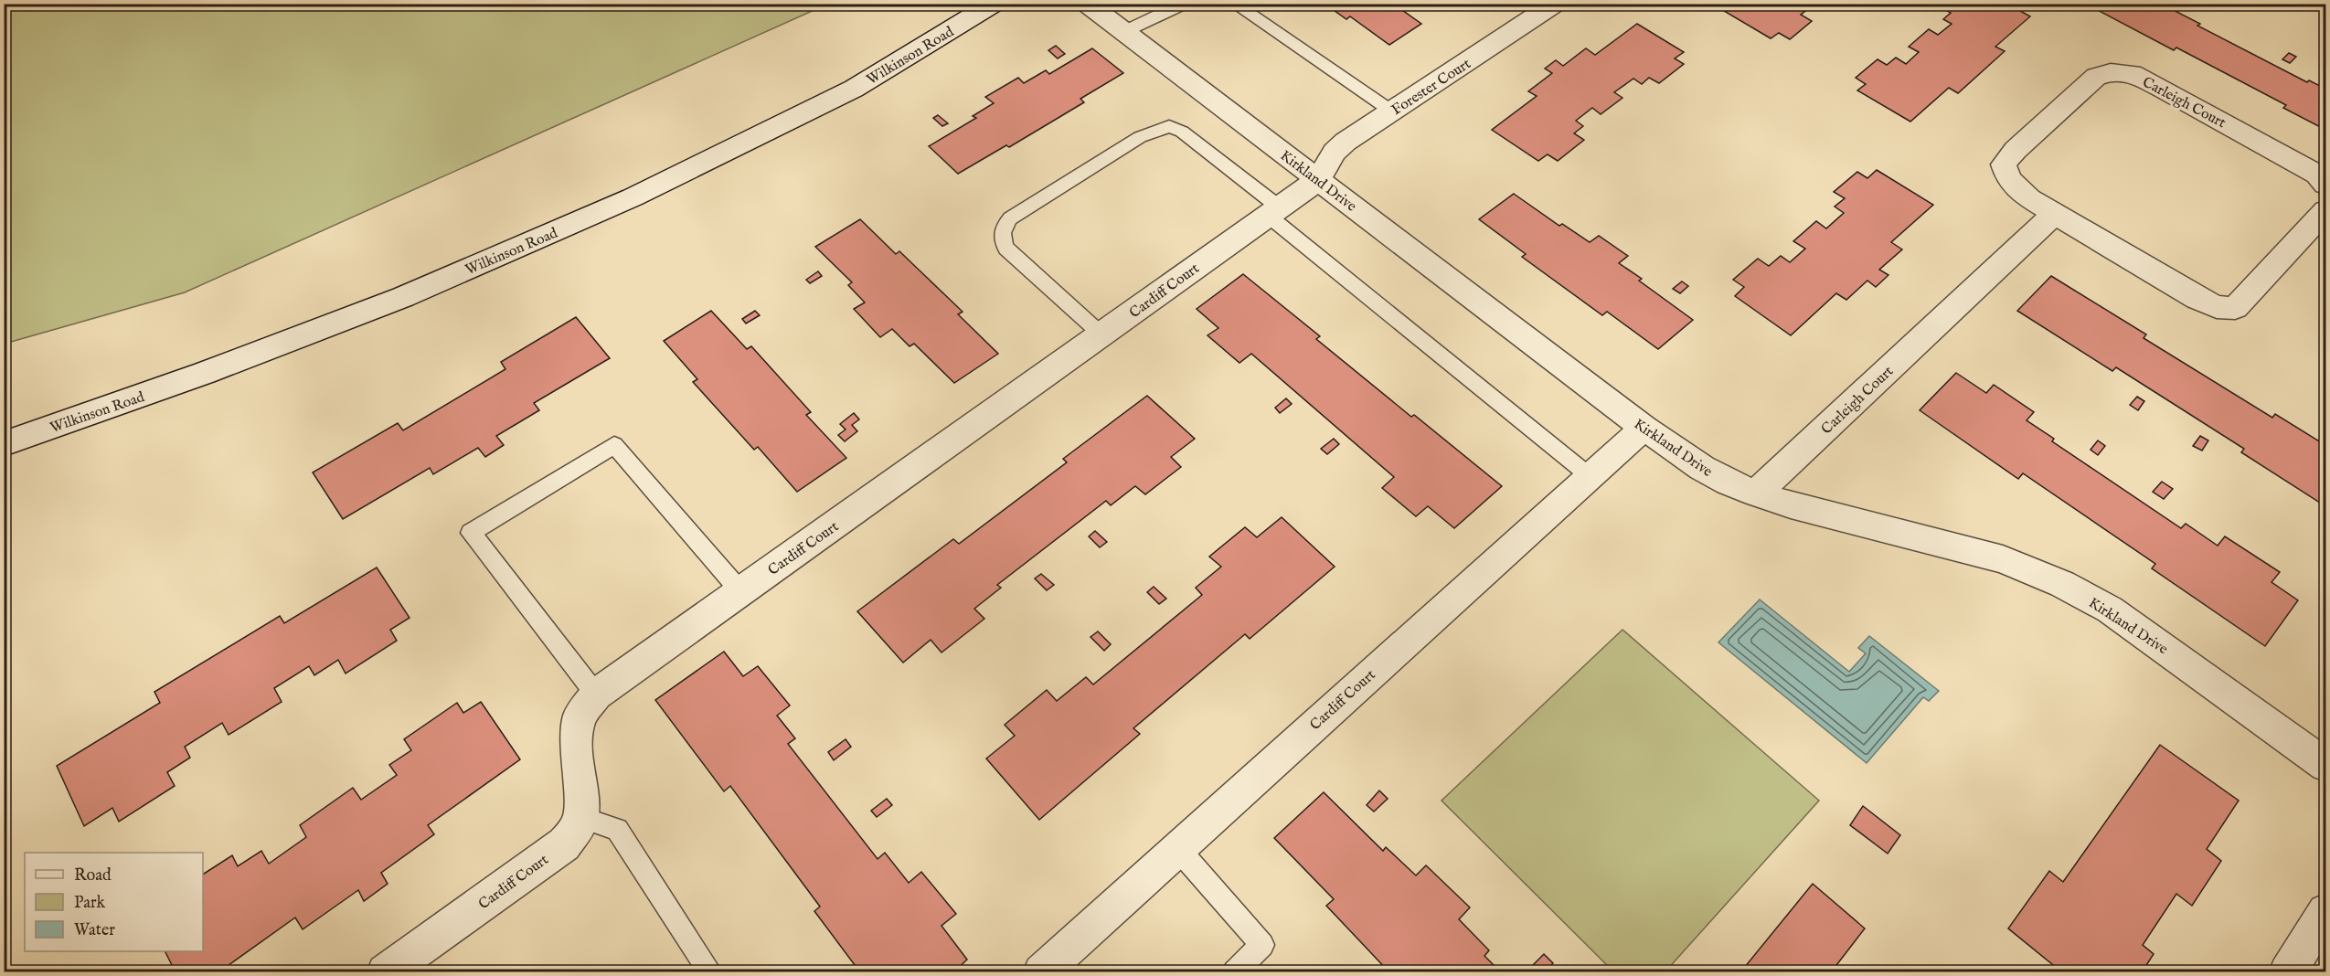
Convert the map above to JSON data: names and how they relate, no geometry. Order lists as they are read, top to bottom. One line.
{"streets":{"street":["Wilkinson Road","Forester Court","Carleigh Court","Kirkland Drive","Cardiff Court"]},"crossings":[["Forester Court","Kirkland Drive"],["Forester Court","Cardiff Court"],["Carleigh Court","Kirkland Drive"],["Kirkland Drive","Cardiff Court"]],"legend":["Road","Park","Water"]}
